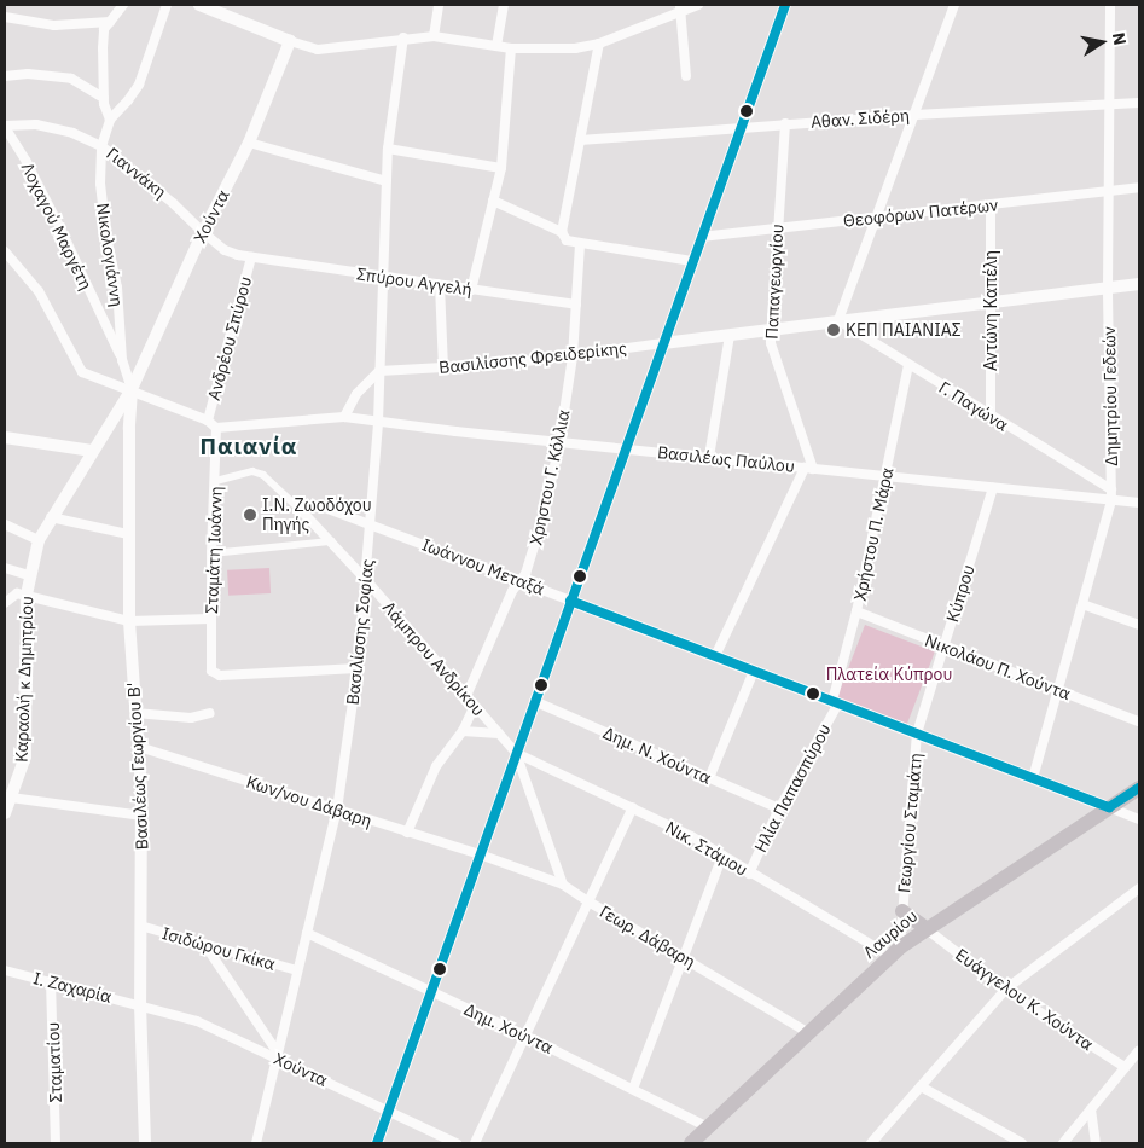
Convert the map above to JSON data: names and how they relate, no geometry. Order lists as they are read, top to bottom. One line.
{"streets":{"main road":["Λαυρίου"],"street":["Αθαν. Σιδέρη","Γιαννάκη","Θεοφόρων Πατέρων","Χούντα","Λοχαγού Μαργέτη","Νικολογιάννη","Σπύρου Αγγελή","Παπαγεωργίου","Αντώνη Καπέλη","Ανδρέου Σπύρου","Βασιλίσσης Φρειδερίκης","Δημητρίου Γεδεών","Γ. Παγώνα","Βασιλέως Παύλου","Χρηστου Γ. Κόλλια","Χρήστου Π. Μάρα","Σταμάτη Ιωάννη","Ιωάννου Μεταξά","Κύπρου","Βασιλίσσης Σοφίας","Λάμπρου Ανδρίκου","Νικολάου Π. Χούντα","Καραολή κ Δημητρίου","Δημ. Ν. Χούντα","Βασιλέως Γεωργίου Β'","Ηλία Παπασπύρου","Κων/νου Δάβαρη","Γεωργίου Σταμάτη","Νικ. Στάμου","Γεωρ. Δάβαρη","Ισιδώρου Γκίκα","Ι. Ζαχαρία","Ευάγγελου Κ. Χούντα","Δημ. Χούντα","Σταματίου"]},"crossings":[["Αθαν. Σιδέρη","Παπαγεωργίου"],["Αθαν. Σιδέρη","Δημητρίου Γεδεών"],["Γιαννάκη","Χούντα"],["Γιαννάκη","Λοχαγού Μαργέτη"],["Γιαννάκη","Νικολογιάννη"],["Γιαννάκη","Σπύρου Αγγελή"],["Γιαννάκη","Ανδρέου Σπύρου"],["Θεοφόρων Πατέρων","Παπαγεωργίου"],["Θεοφόρων Πατέρων","Αντώνη Καπέλη"],["Θεοφόρων Πατέρων","Δημητρίου Γεδεών"],["Χούντα","Νικολογιάννη"],["Χούντα","Βασιλίσσης Σοφίας"],["Χούντα","Καραολή κ Δημητρίου"],["Χούντα","Βασιλέως Γεωργίου Β'"],["Χούντα","Ι. Ζαχαρία"],["Λοχαγού Μαργέτη","Νικολογιάννη"],["Νικολογιάννη","Καραολή κ Δημητρίου"],["Νικολογιάννη","Βασιλέως Γεωργίου Β'"],["Σπύρου Αγγελή","Ανδρέου Σπύρου"],["Σπύρου Αγγελή","Χρηστου Γ. Κόλλια"],["Σπύρου Αγγελή","Βασιλίσσης Σοφίας"],["Παπαγεωργίου","Βασιλίσσης Φρειδερίκης"],["Παπαγεωργίου","Βασιλέως Παύλου"],["Αντώνη Καπέλη","Βασιλίσσης Φρειδερίκης"],["Αντώνη Καπέλη","Γ. Παγώνα"],["Βασιλίσσης Φρειδερίκης","Δημητρίου Γεδεών"],["Βασιλίσσης Φρειδερίκης","Γ. Παγώνα"],["Βασιλίσσης Φρειδερίκης","Χρηστου Γ. Κόλλια"],["Βασιλίσσης Φρειδερίκης","Βασιλίσσης Σοφίας"],["Δημητρίου Γεδεών","Γ. Παγώνα"],["Δημητρίου Γεδεών","Βασιλέως Παύλου"],["Δημητρίου Γεδεών","Ιωάννου Μεταξά"],["Δημητρίου Γεδεών","Νικολάου Π. Χούντα"],["Γ. Παγώνα","Χρήστου Π. Μάρα"],["Βασιλέως Παύλου","Χρηστου Γ. Κόλλια"],["Βασιλέως Παύλου","Χρήστου Π. Μάρα"],["Βασιλέως Παύλου","Σταμάτη Ιωάννη"],["Βασιλέως Παύλου","Κύπρου"],["Βασιλέως Παύλου","Βασιλίσσης Σοφίας"],["Χρηστου Γ. Κόλλια","Ιωάννου Μεταξά"],["Χρηστου Γ. Κόλλια","Λάμπρου Ανδρίκου"],["Χρήστου Π. Μάρα","Ιωάννου Μεταξά"],["Χρήστου Π. Μάρα","Νικολάου Π. Χούντα"],["Χρήστου Π. Μάρα","Ηλία Παπασπύρου"],["Σταμάτη Ιωάννη","Βασιλίσσης Σοφίας"],["Σταμάτη Ιωάννη","Λάμπρου Ανδρίκου"],["Ιωάννου Μεταξά","Κύπρου"],["Ιωάννου Μεταξά","Βασιλίσσης Σοφίας"],["Ιωάννου Μεταξά","Λάμπρου Ανδρίκου"],["Ιωάννου Μεταξά","Ηλία Παπασπύρου"],["Ιωάννου Μεταξά","Γεωργίου Σταμάτη"],["Ιωάννου Μεταξά","Λαυρίου"],["Κύπρου","Νικολάου Π. Χούντα"],["Κύπρου","Γεωργίου Σταμάτη"],["Βασιλίσσης Σοφίας","Λάμπρου Ανδρίκου"],["Βασιλίσσης Σοφίας","Κων/νου Δάβαρη"],["Βασιλίσσης Σοφίας","Ισιδώρου Γκίκα"],["Βασιλίσσης Σοφίας","Δημ. Χούντα"],["Λάμπρου Ανδρίκου","Νικ. Στάμου"],["Λάμπρου Ανδρίκου","Γεωρ. Δάβαρη"],["Καραολή κ Δημητρίου","Βασιλέως Γεωργίου Β'"],["Δημ. Ν. Χούντα","Ηλία Παπασπύρου"],["Βασιλέως Γεωργίου Β'","Κων/νου Δάβαρη"],["Βασιλέως Γεωργίου Β'","Ισιδώρου Γκίκα"],["Βασιλέως Γεωργίου Β'","Ι. Ζαχαρία"],["Ηλία Παπασπύρου","Νικ. Στάμου"],["Κων/νου Δάβαρη","Γεωρ. Δάβαρη"],["Γεωργίου Σταμάτη","Νικ. Στάμου"],["Γεωργίου Σταμάτη","Λαυρίου"],["Νικ. Στάμου","Λαυρίου"],["Λαυρίου","Γεωρ. Δάβαρη"],["Λαυρίου","Ευάγγελου Κ. Χούντα"],["Λαυρίου","Δημ. Χούντα"],["Ι. Ζαχαρία","Σταματίου"]],"districts":["Παιανία"],"parks":["Πλατεία Κύπρου"],"places":["ΚΕΠ ΠΑΙΑΝΙΑΣ","Ι.Ν. Ζωοδόχου Πηγής"],"north":"right"}
